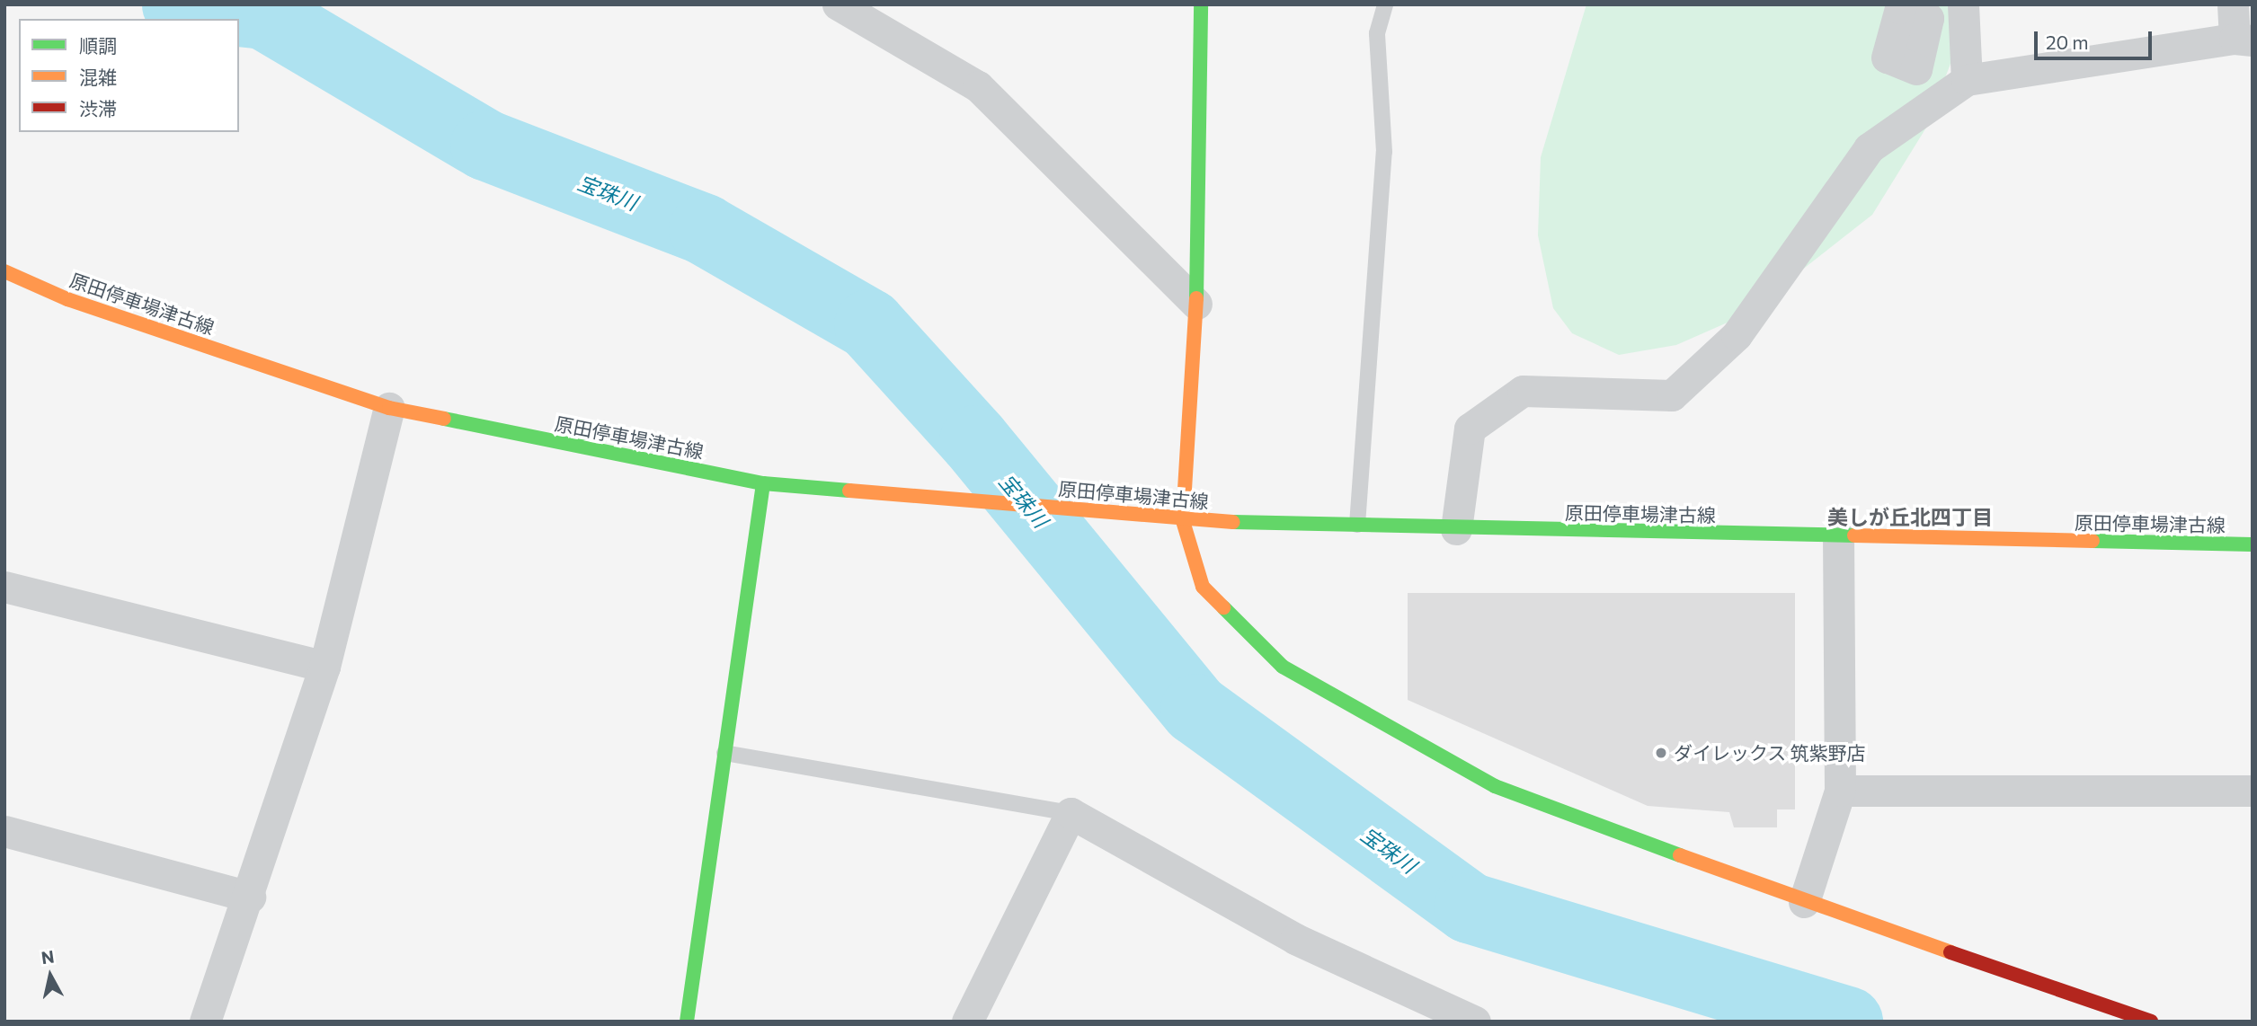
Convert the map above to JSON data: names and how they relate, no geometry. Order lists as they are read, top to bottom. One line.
{"streets":{"main road":["原田停車場津古線"]},"districts":["美しが丘北四丁目"],"water":["宝珠川"],"places":["ダイレックス 筑紫野店"],"legend":["順調","混雑","渋滞"],"scale_bar":"20 m","north":"top"}
